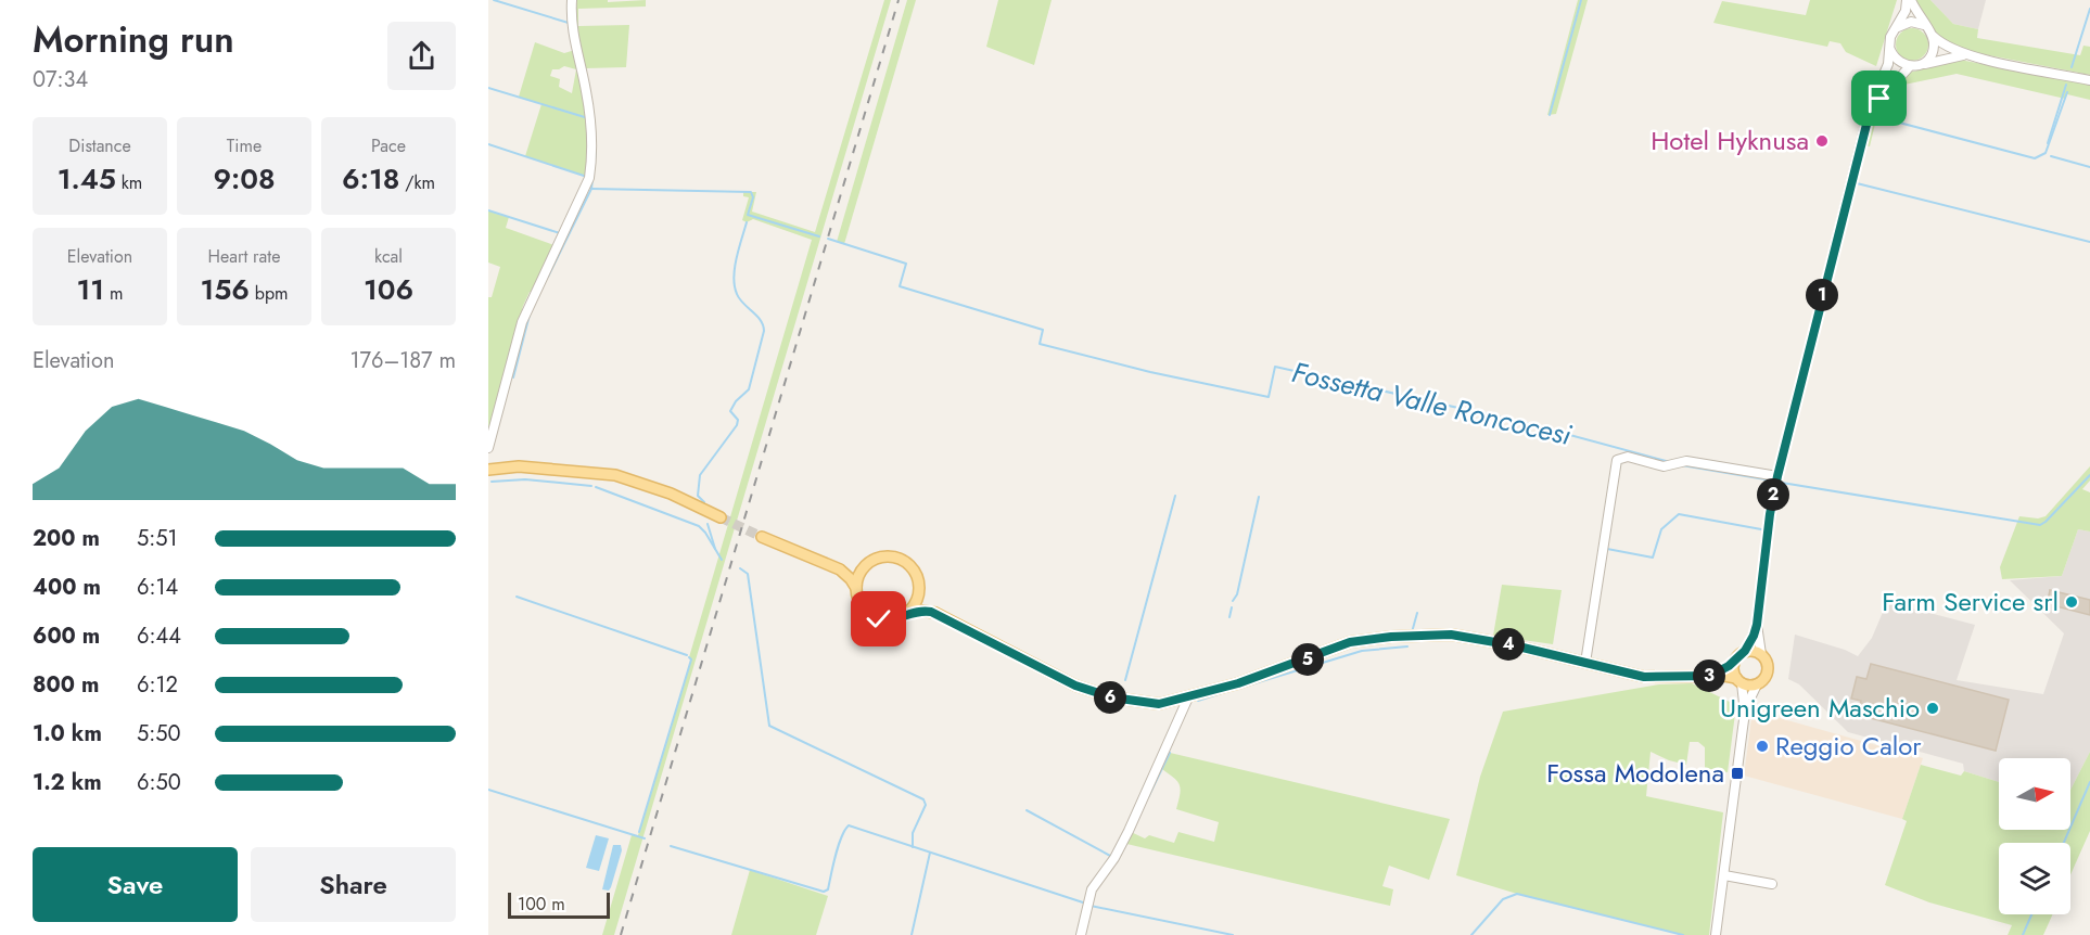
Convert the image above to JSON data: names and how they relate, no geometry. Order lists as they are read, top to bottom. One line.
{"water":["Fossetta Valle Roncocesi"],"places":{"other":["Hotel Hyknusa","Farm Service srl","Unigreen Maschio","Reggio Calor"],"transit":["Fossa Modolena"]},"scale_bar":"100 m","north":"right","page":{"heading":["Morning run","07:34"],"stats":[["Distance","1.45 km"],["Time","9:08"],["Pace","6:18 /km"],["Elevation","11 m"],["Heart rate","156 bpm"],["kcal","106"]],"pins":["1","2","4","5","3","6"],"chart":["Elevation","176–187 m"],"list":[{"name":"200 m","note":"5:51"},{"name":"400 m","note":"6:14"},{"name":"600 m","note":"6:44"},{"name":"800 m","note":"6:12"},{"name":"1.0 km","note":"5:50"},{"name":"1.2 km","note":"6:50"}],"buttons":["Save","Share"],"scale":"100 m"}}
